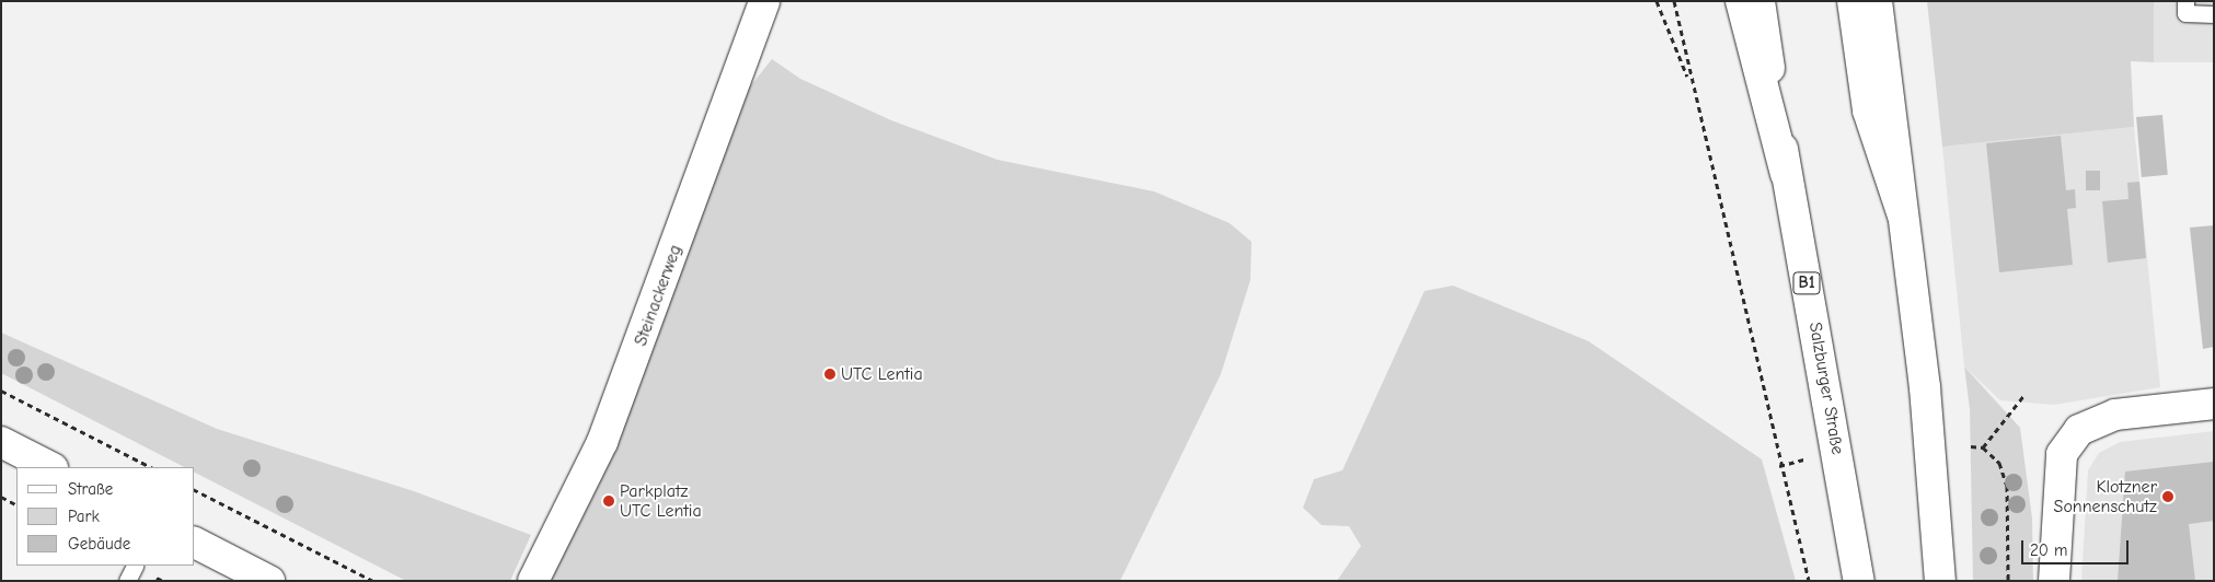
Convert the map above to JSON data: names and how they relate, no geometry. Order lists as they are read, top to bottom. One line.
{"streets":{"main road":["B1","Steinackerweg","Salzburger Straße"]},"places":["UTC Lentia","Klotzner Sonnenschutz","Parkplatz UTC Lentia"],"legend":["Straße","Park","Gebäude"],"scale_bar":"20 m"}
